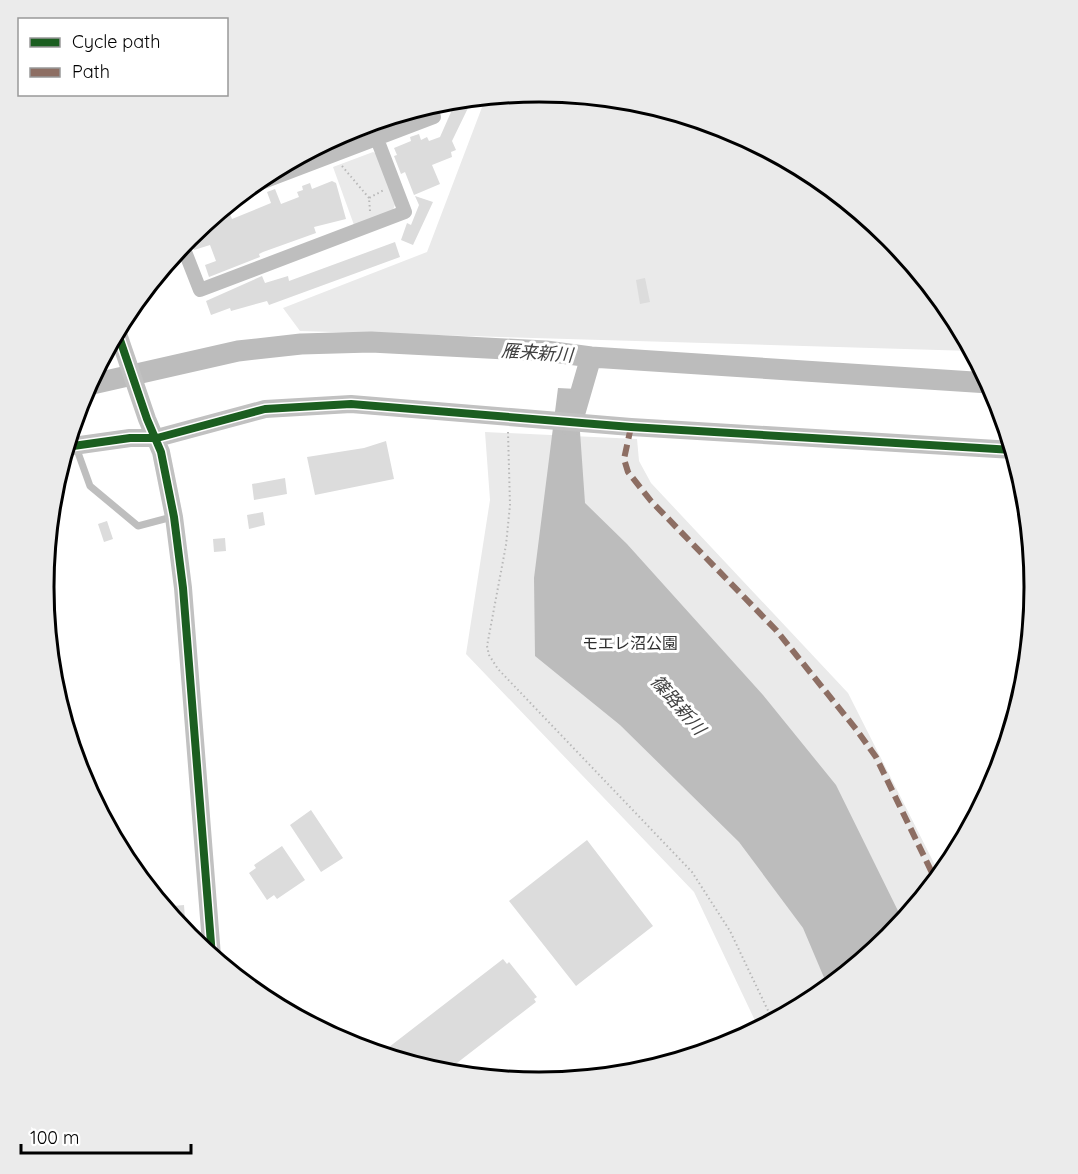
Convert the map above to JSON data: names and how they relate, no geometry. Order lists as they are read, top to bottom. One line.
{"water":["雁来新川","篠路新川"],"parks":["モエレ沼公園"],"legend":["Cycle path","Path"],"scale_bar":"100 m"}
